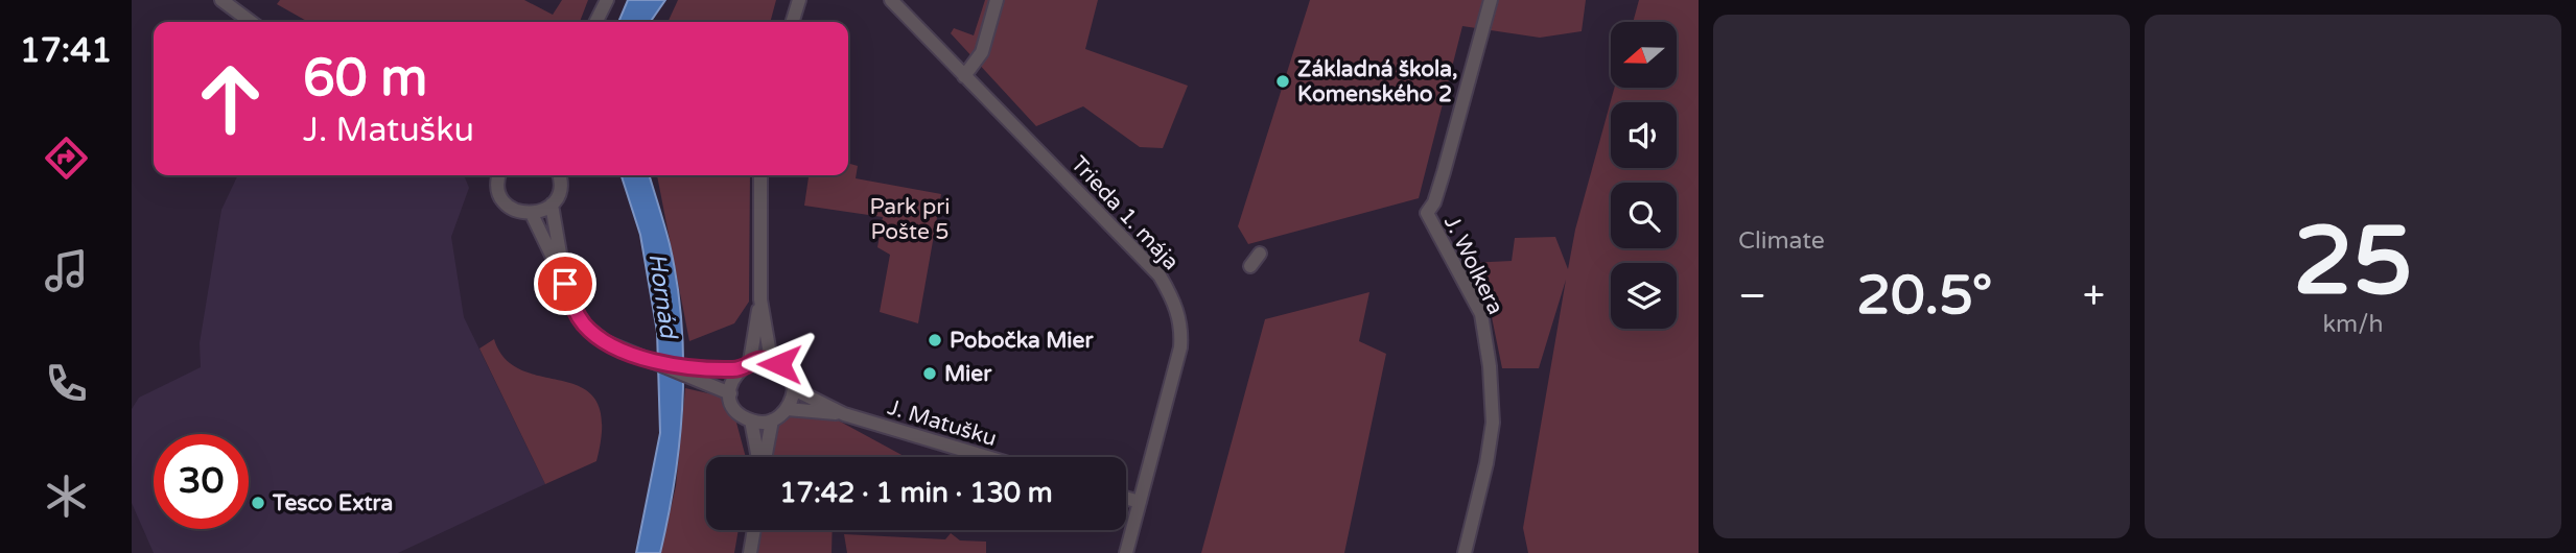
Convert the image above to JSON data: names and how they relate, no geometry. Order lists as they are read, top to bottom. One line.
{"streets":{"street":["Trieda 1. mája","J. Wolkera","J. Matušku"]},"water":["Hornád"],"parks":["Park pri Pošte 5"],"places":["Základná škola, Komenského 2","Pobočka Mier","Mier","Tesco Extra"],"north":"left","page":{"tabs":"17:41","tile":["Climate",["25","km/h"]],"turn":["60 m","J. Matušku"],"heat":["−","20.5°","+"],"limit":"30","trip":"17:42 · 1 min · 130 m"}}
